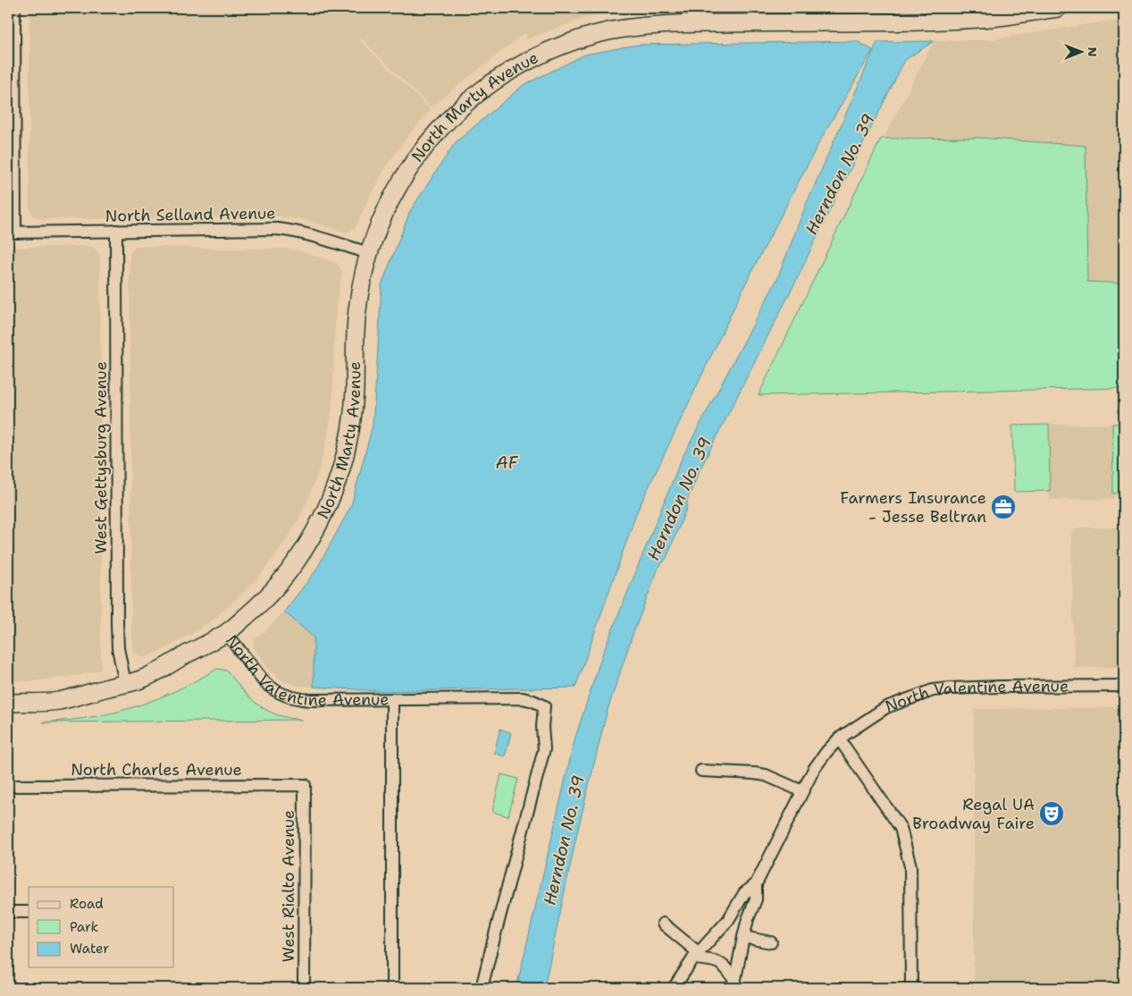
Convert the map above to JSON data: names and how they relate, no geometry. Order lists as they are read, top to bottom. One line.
{"streets":{"street":["North Marty Avenue","North Selland Avenue","West Gettysburg Avenue","North Valentine Avenue","North Charles Avenue","West Rialto Avenue"]},"crossings":[["North Marty Avenue","North Selland Avenue"],["North Marty Avenue","North Valentine Avenue"],["North Selland Avenue","West Gettysburg Avenue"],["West Gettysburg Avenue","North Valentine Avenue"],["North Charles Avenue","West Rialto Avenue"]],"water":["Herndon No. 39","AF"],"places":{"office":["Farmers Insurance - Jesse Beltran"],"theatre":["Regal UA Broadway Faire"]},"legend":["Road","Park","Water"],"north":"right"}
